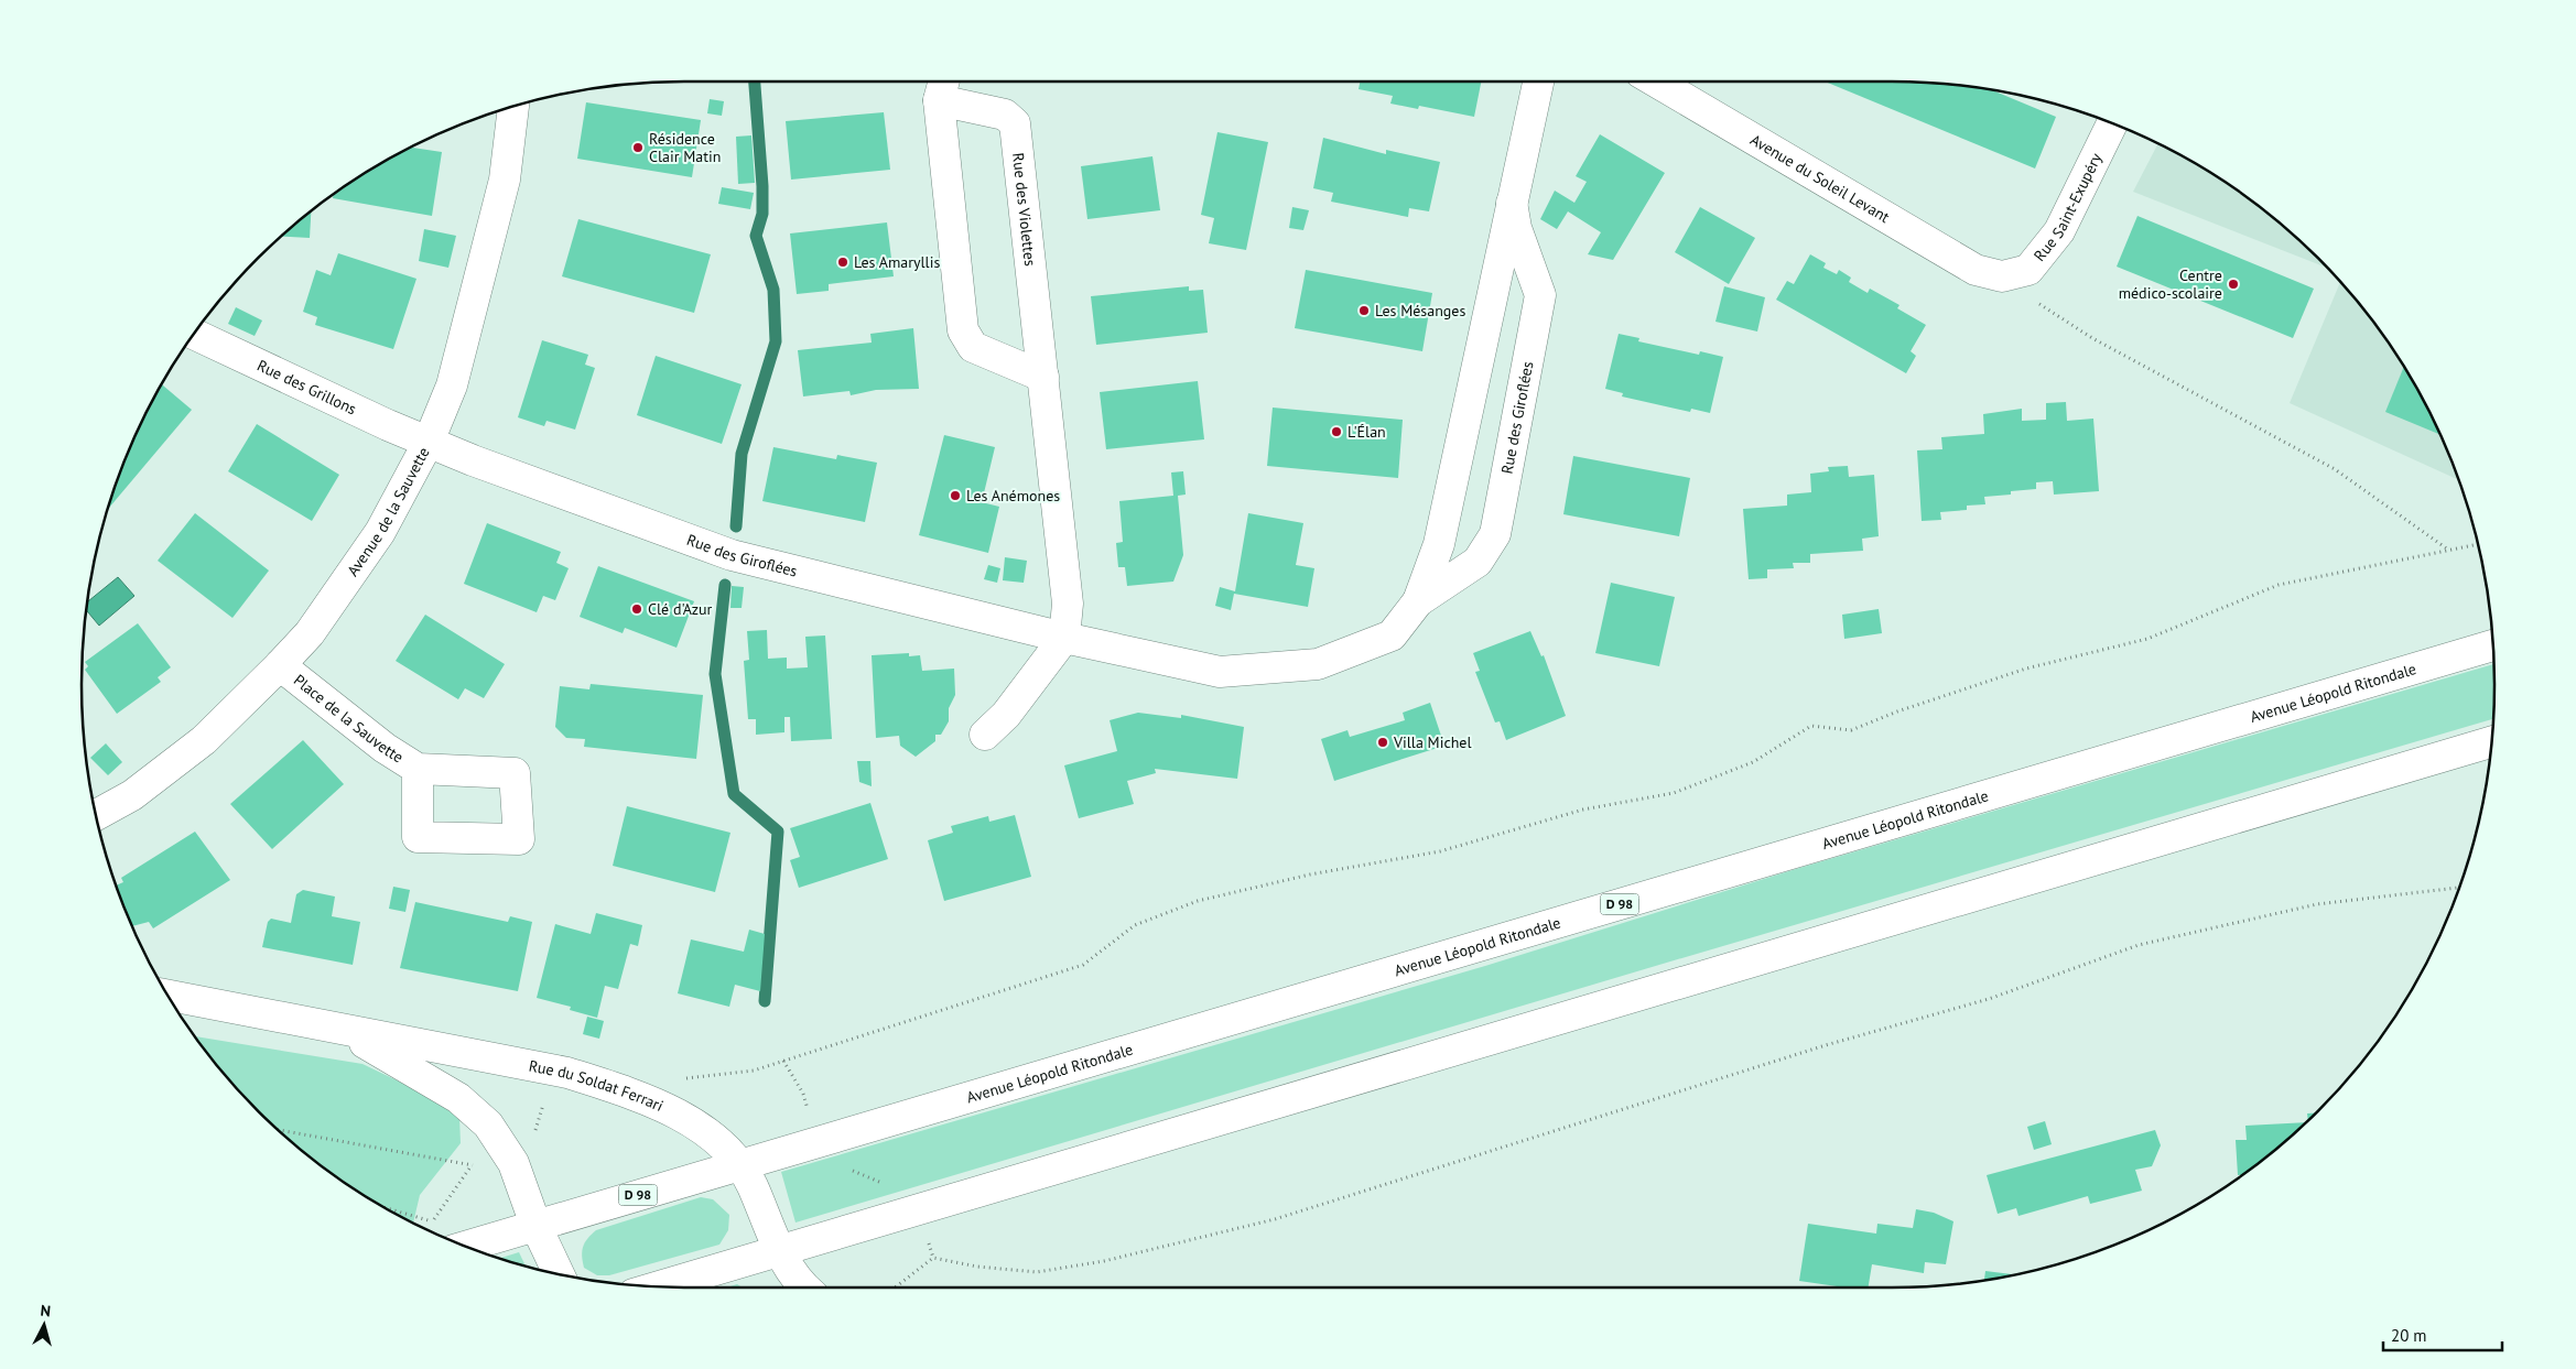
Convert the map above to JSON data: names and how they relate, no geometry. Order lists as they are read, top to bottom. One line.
{"streets":{"main road":["Avenue du Soleil Levant","Rue Saint-Exupéry","Rue des Violettes","Rue des Grillons","Rue des Giroflées","Avenue de la Sauvette","Avenue Léopold Ritondale","Place de la Sauvette","D 98","Rue du Soldat Ferrari"]},"crossings":[["Avenue du Soleil Levant","Rue Saint-Exupéry"],["Rue des Violettes","Rue des Giroflées"],["Rue des Grillons","Rue des Giroflées"],["Rue des Grillons","Avenue de la Sauvette"],["Rue des Giroflées","Avenue de la Sauvette"],["Avenue de la Sauvette","Place de la Sauvette"],["Avenue Léopold Ritondale","Rue du Soldat Ferrari"]],"places":["Résidence Clair Matin","Les Amaryllis","Centre médico-scolaire","Les Mésanges","L'Élan","Les Anémones","Clé d'Azur","Villa Michel"],"scale_bar":"20 m","north":"top"}
